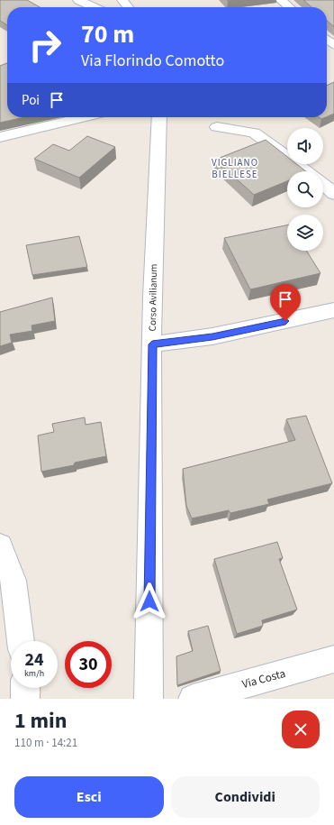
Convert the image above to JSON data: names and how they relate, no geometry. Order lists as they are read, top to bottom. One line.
{"streets":{"street":["Corso Avilianum","Via Costa"]},"districts":["VIGLIANO BIELLESE"],"page":{"turn":["70 m","Via Florindo Comotto"],"then":"Poi","speed":"24 km/h","limit":"30","heading":["1 min","110 m · 14:21"],"buttons":["Esci","Condividi"]}}
